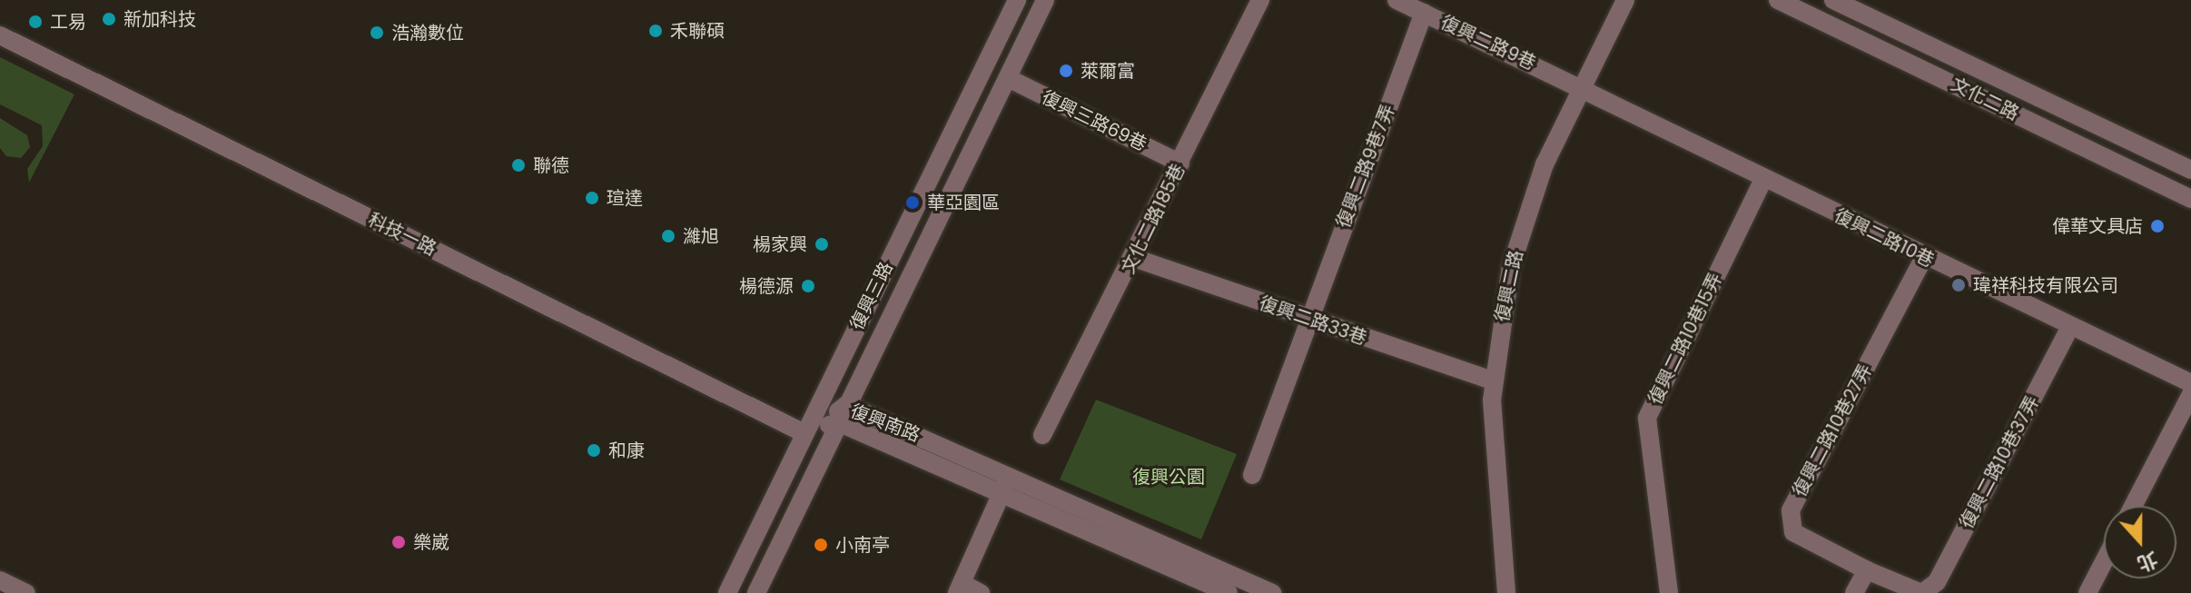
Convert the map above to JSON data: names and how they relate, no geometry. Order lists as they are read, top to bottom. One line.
{"streets":{"street":["復興二路9巷","文化二路","復興三路69巷","復興二路9巷7弄","文化二路185巷","科技一路","復興二路10巷","復興二路","復興三路","復興二路33巷","復興二路10巷15弄","復興南路","復興二路10巷27弄","復興二路10巷37弄"]},"crossings":[["復興二路9巷","復興二路9巷7弄"],["復興二路9巷","復興二路10巷"],["復興二路9巷","復興二路"],["復興三路69巷","文化二路185巷"],["復興三路69巷","復興三路"],["復興二路9巷7弄","復興二路33巷"],["文化二路185巷","復興二路33巷"],["科技一路","復興三路"],["科技一路","復興南路"],["復興二路10巷","復興二路"],["復興二路10巷","復興二路10巷15弄"],["復興二路10巷","復興二路10巷27弄"],["復興二路10巷","復興二路10巷37弄"],["復興二路","復興二路33巷"],["復興三路","復興南路"],["復興二路10巷27弄","復興二路10巷37弄"]],"parks":["復興公園"],"places":["新加科技","工易","禾聯碩","浩瀚數位","萊爾富","聯德","瑄達","華亞園區","偉華文具店","濰旭","楊家興","瑋祥科技有限公司","楊德源","和康","樂崴","小南亭"],"north":"bottom"}
